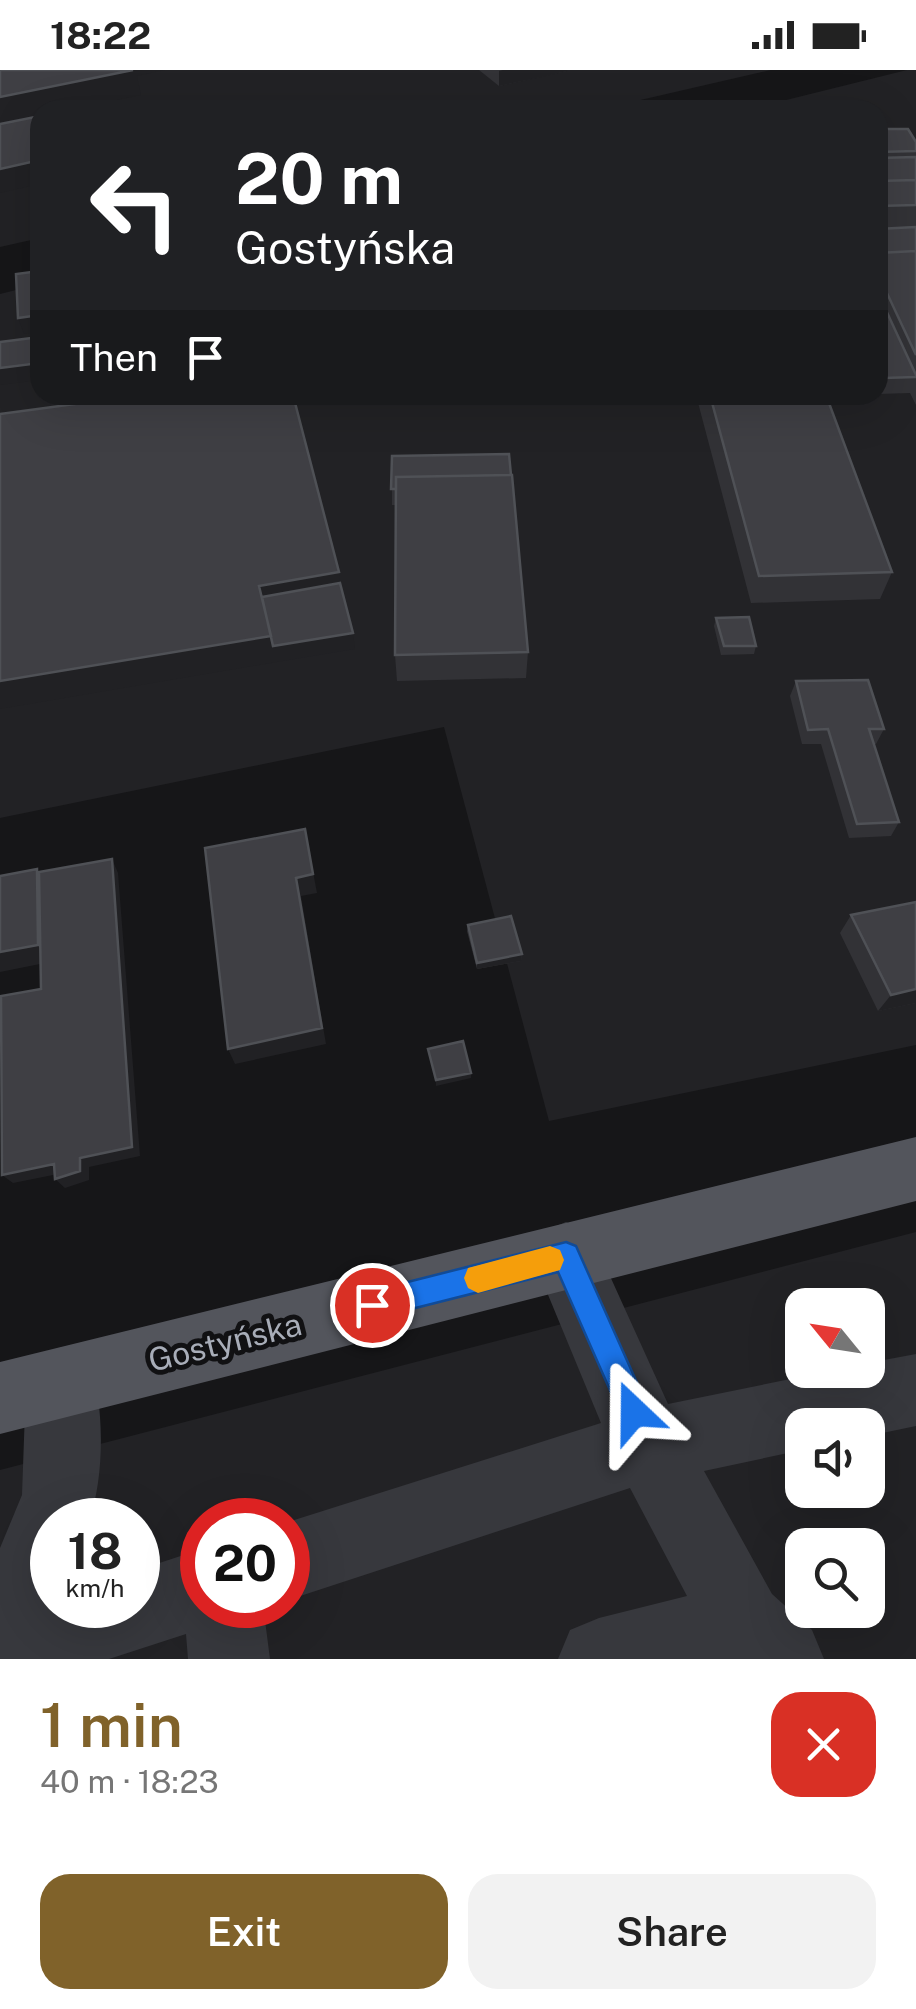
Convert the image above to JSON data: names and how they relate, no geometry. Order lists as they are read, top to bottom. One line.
{"streets":{"main road":["Gostyńska"]},"north":"top left","page":{"status":"18:22","turn":["20 m","Gostyńska"],"then":"Then","speed":"18 km/h","limit":"20","heading":["1 min","40 m · 18:23"],"buttons":["Exit","Share"]}}
